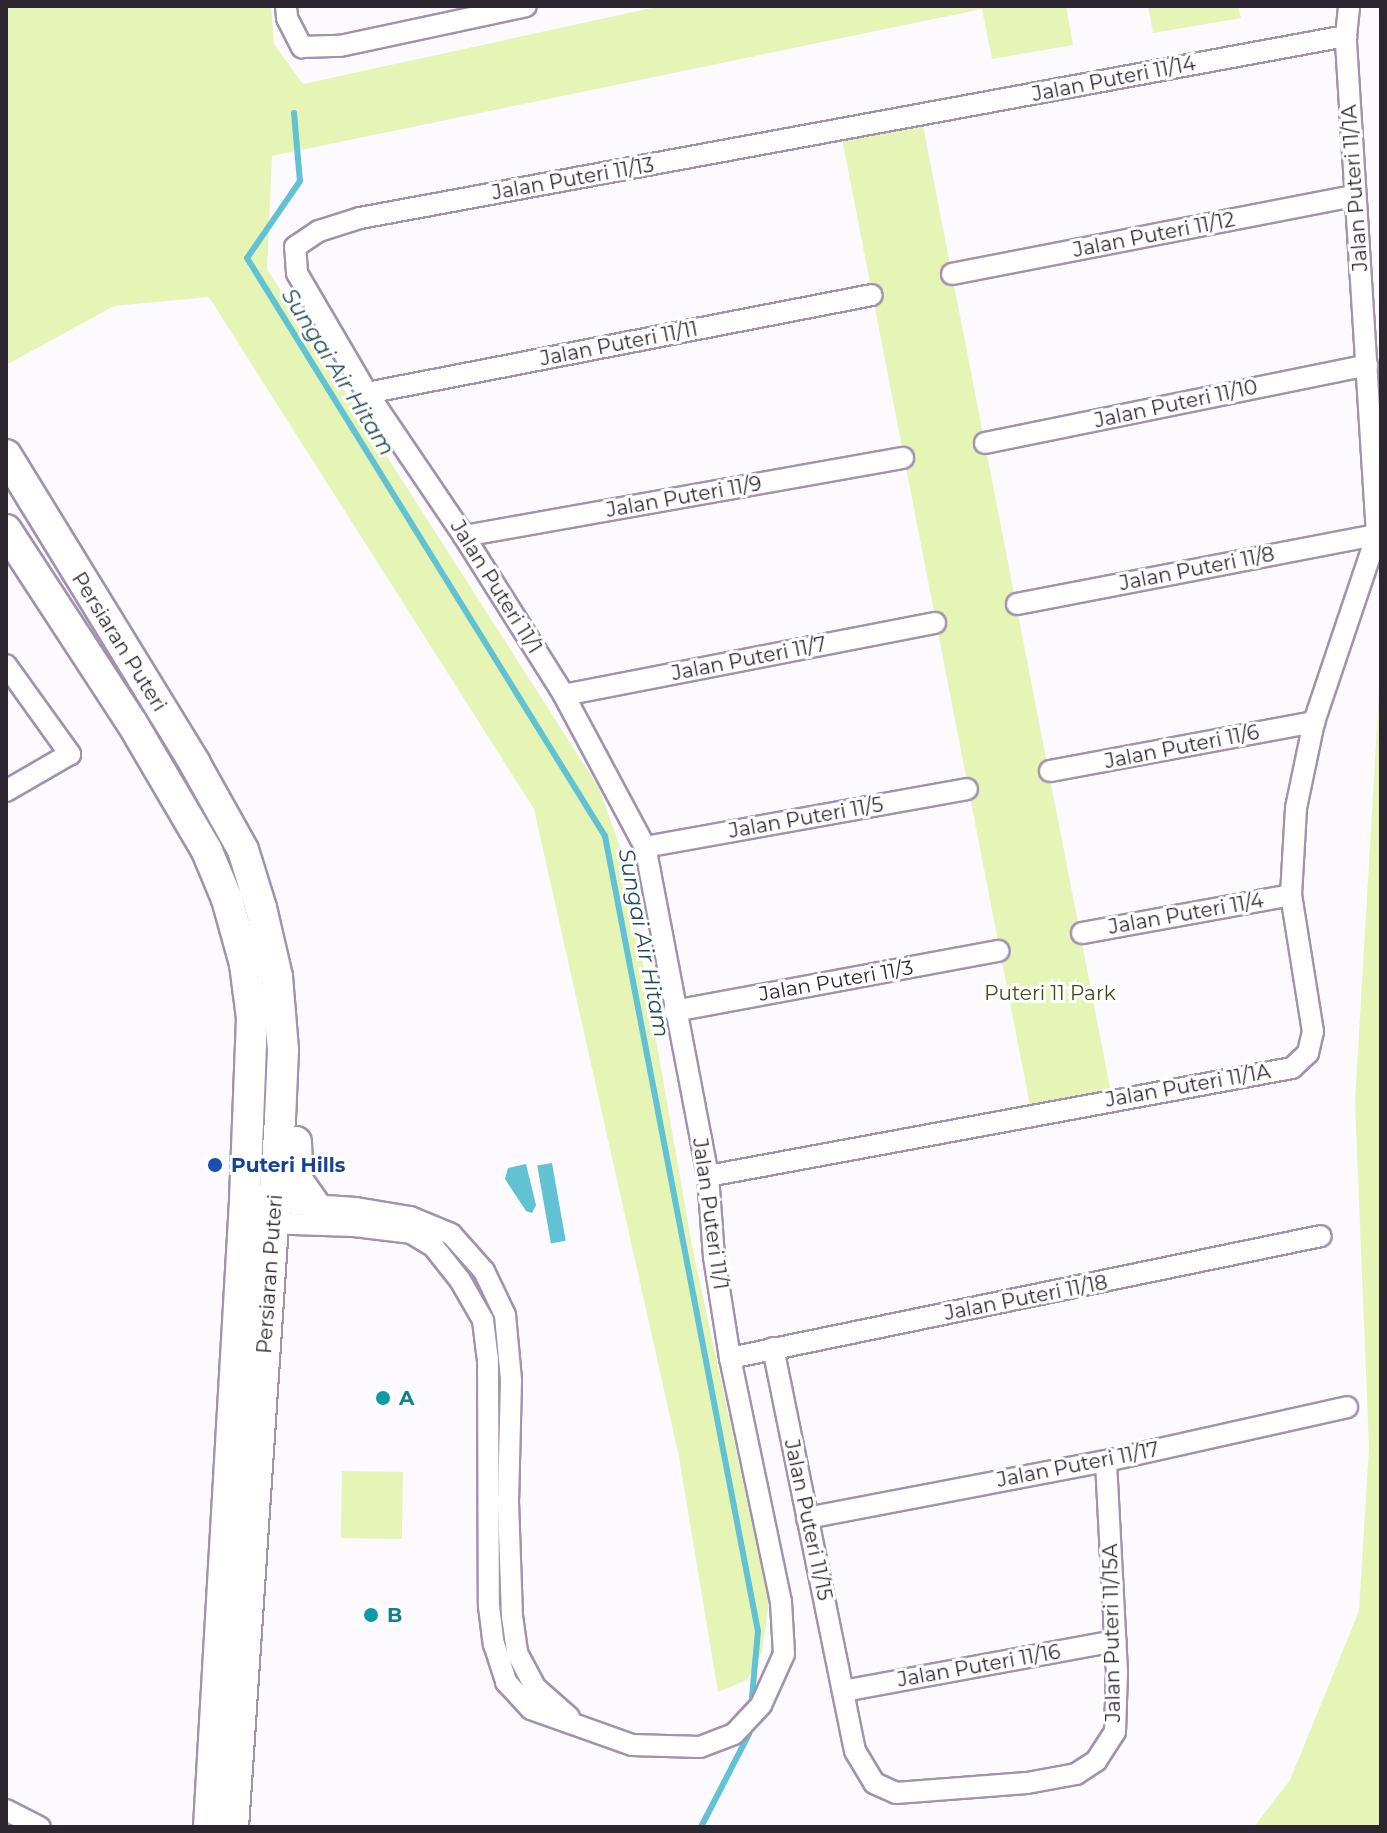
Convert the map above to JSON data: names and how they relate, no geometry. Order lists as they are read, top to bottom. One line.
{"streets":{"main road":["Persiaran Puteri"],"street":["Jalan Puteri 11/14","Jalan Puteri 11/13","Jalan Puteri 11/1A","Jalan Puteri 11/12","Jalan Puteri 11/11","Jalan Puteri 11/10","Jalan Puteri 11/9","Jalan Puteri 11/8","Jalan Puteri 11/1","Jalan Puteri 11/7","Jalan Puteri 11/6","Jalan Puteri 11/5","Jalan Puteri 11/4","Jalan Puteri 11/3","Jalan Puteri 11/18","Jalan Puteri 11/17","Jalan Puteri 11/15","Jalan Puteri 11/15A","Jalan Puteri 11/16"]},"crossings":[["Jalan Puteri 11/14","Jalan Puteri 11/13"],["Jalan Puteri 11/14","Jalan Puteri 11/1A"],["Jalan Puteri 11/13","Jalan Puteri 11/1"],["Jalan Puteri 11/1A","Jalan Puteri 11/12"],["Jalan Puteri 11/1A","Jalan Puteri 11/10"],["Jalan Puteri 11/1A","Jalan Puteri 11/8"],["Jalan Puteri 11/1A","Jalan Puteri 11/1"],["Jalan Puteri 11/1A","Jalan Puteri 11/6"],["Jalan Puteri 11/1A","Jalan Puteri 11/4"],["Jalan Puteri 11/11","Jalan Puteri 11/1"],["Jalan Puteri 11/9","Jalan Puteri 11/1"],["Jalan Puteri 11/1","Persiaran Puteri"],["Jalan Puteri 11/1","Jalan Puteri 11/7"],["Jalan Puteri 11/1","Jalan Puteri 11/5"],["Jalan Puteri 11/1","Jalan Puteri 11/3"],["Jalan Puteri 11/1","Jalan Puteri 11/18"],["Jalan Puteri 11/18","Jalan Puteri 11/15"],["Jalan Puteri 11/17","Jalan Puteri 11/15"],["Jalan Puteri 11/17","Jalan Puteri 11/15A"],["Jalan Puteri 11/15","Jalan Puteri 11/15A"],["Jalan Puteri 11/15","Jalan Puteri 11/16"],["Jalan Puteri 11/15A","Jalan Puteri 11/16"]],"water":["Sungai Air Hitam"],"parks":["Puteri 11 Park"],"places":["Puteri Hills","A","B"]}
